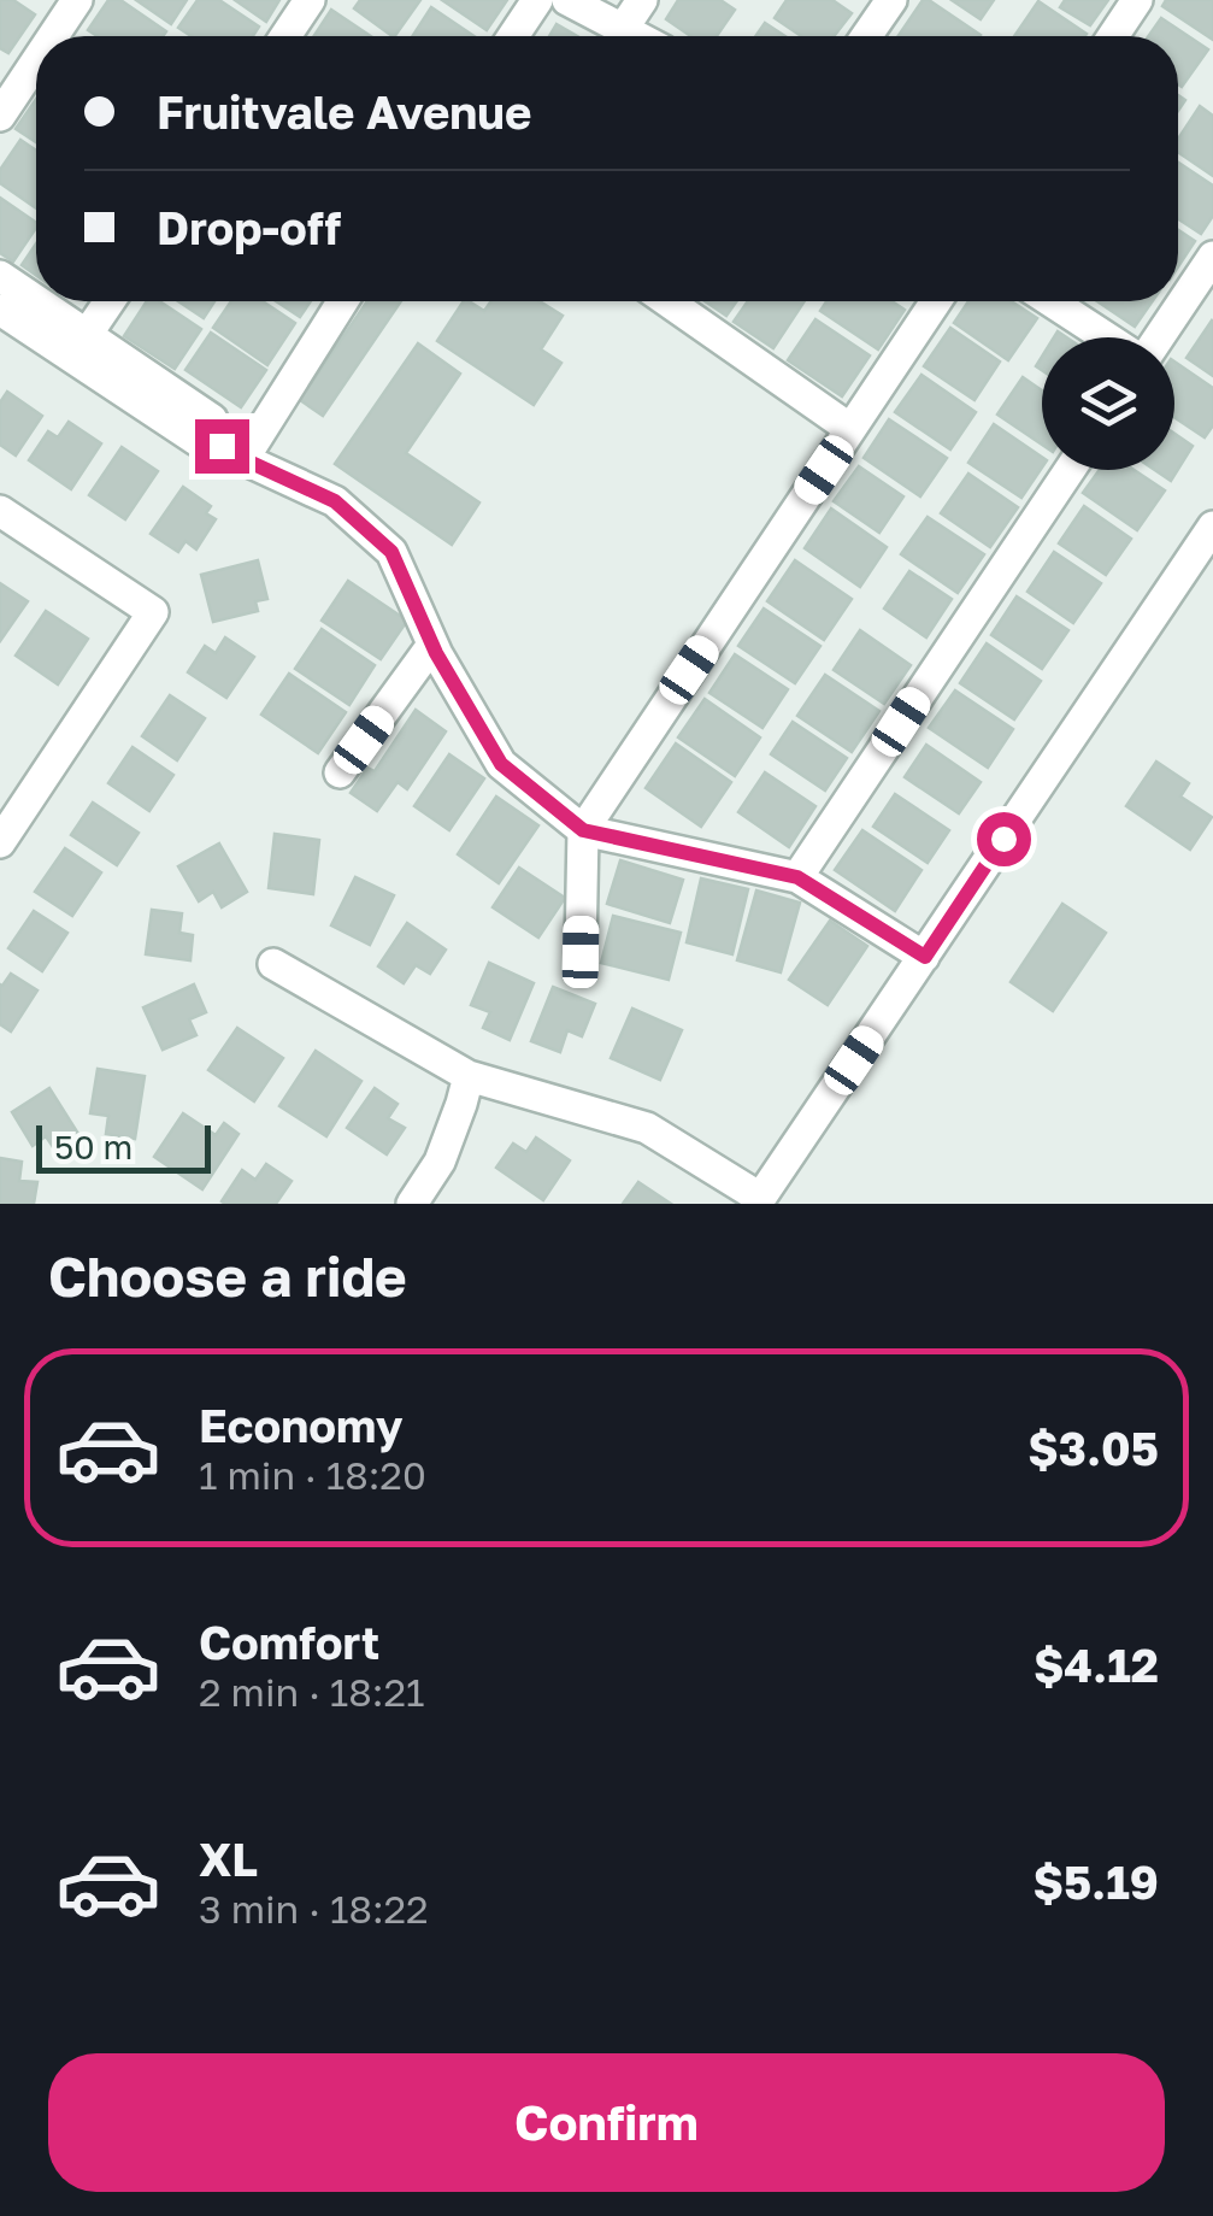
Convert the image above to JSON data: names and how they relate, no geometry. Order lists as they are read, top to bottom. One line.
{"scale_bar":"50 m","page":{"banner":["Fruitvale Avenue","Drop-off"],"scale":"50 m","heading":"Choose a ride","list":[{"name":"Economy","note":"1 min · 18:20","value":"$3.05"},{"name":"Comfort","note":"2 min · 18:21","value":"$4.12"},{"name":"XL","note":"3 min · 18:22","value":"$5.19"}],"buttons":"Confirm"}}
